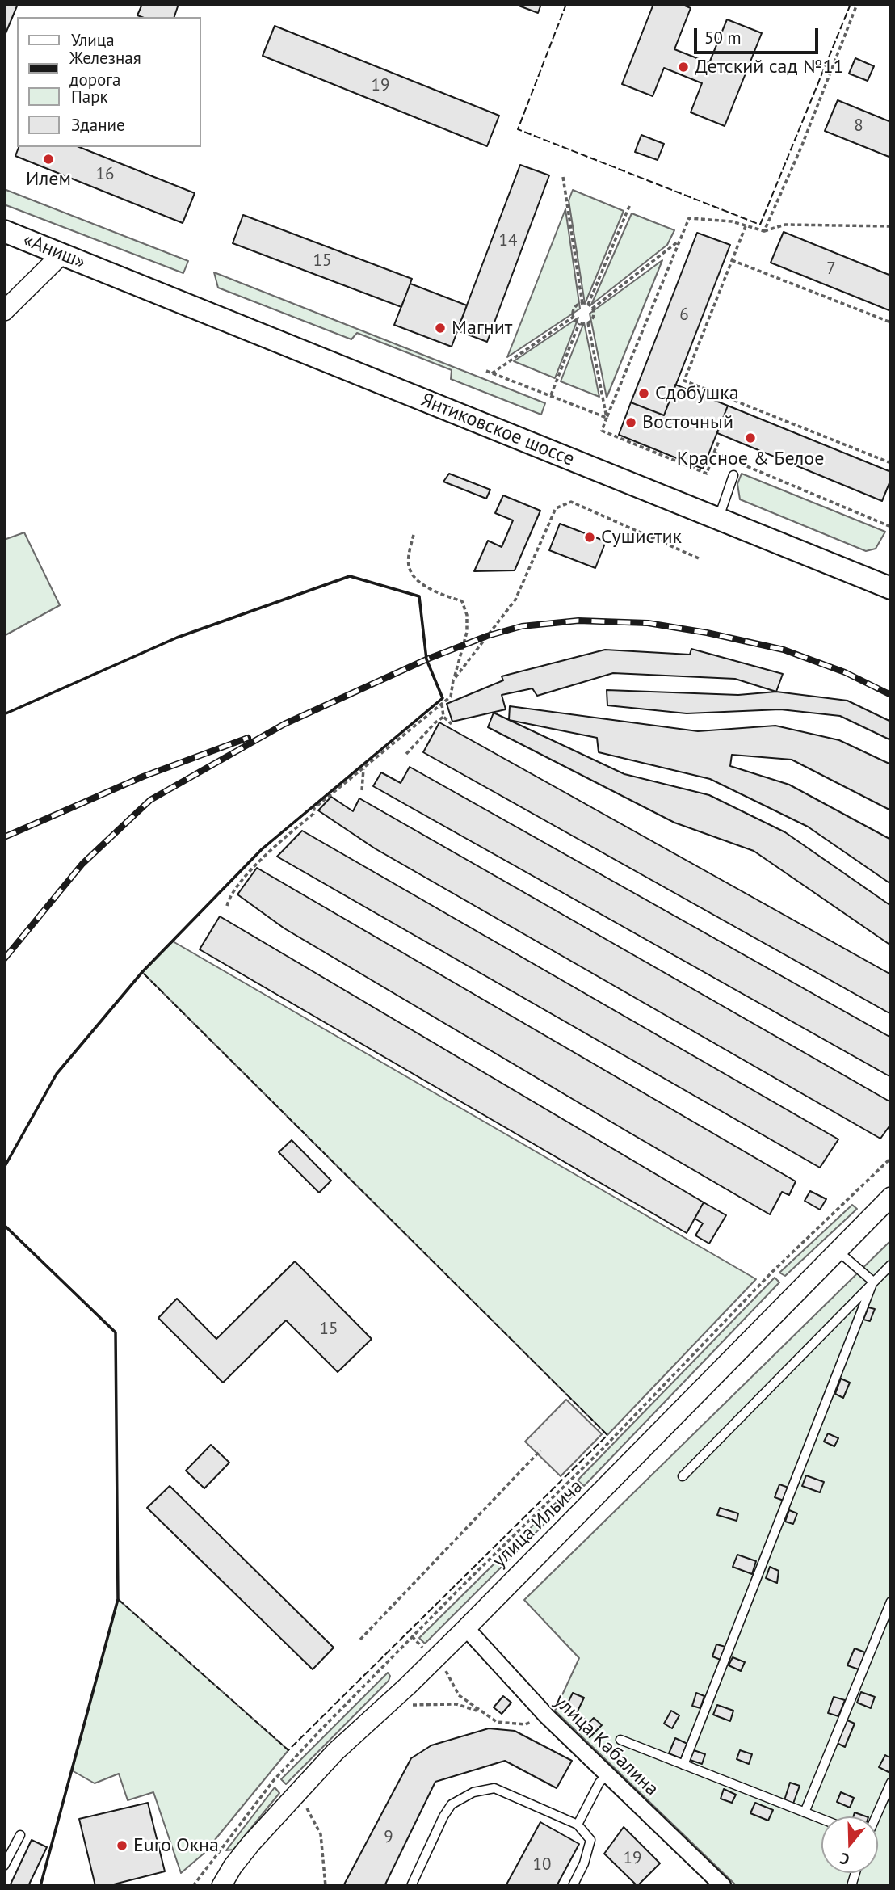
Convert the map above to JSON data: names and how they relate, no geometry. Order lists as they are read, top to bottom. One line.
{"streets":{"main road":["«Аниш»","Янтиковское шоссе"],"street":["улица Ильича","улица Кабалина"]},"crossings":[["«Аниш»","Янтиковское шоссе"],["улица Ильича","улица Кабалина"]],"places":["Детский сад №11","Илем","Магнит","Сдобушка","Восточный","Красное & Белое","Сушистик","Euro Окна"],"house_numbers":["19","8","16","14","15","7","6","15","9","19","10"],"legend":["Улица","Железная дорога","Парк","Здание"],"scale_bar":"50 m","north":"bottom"}
